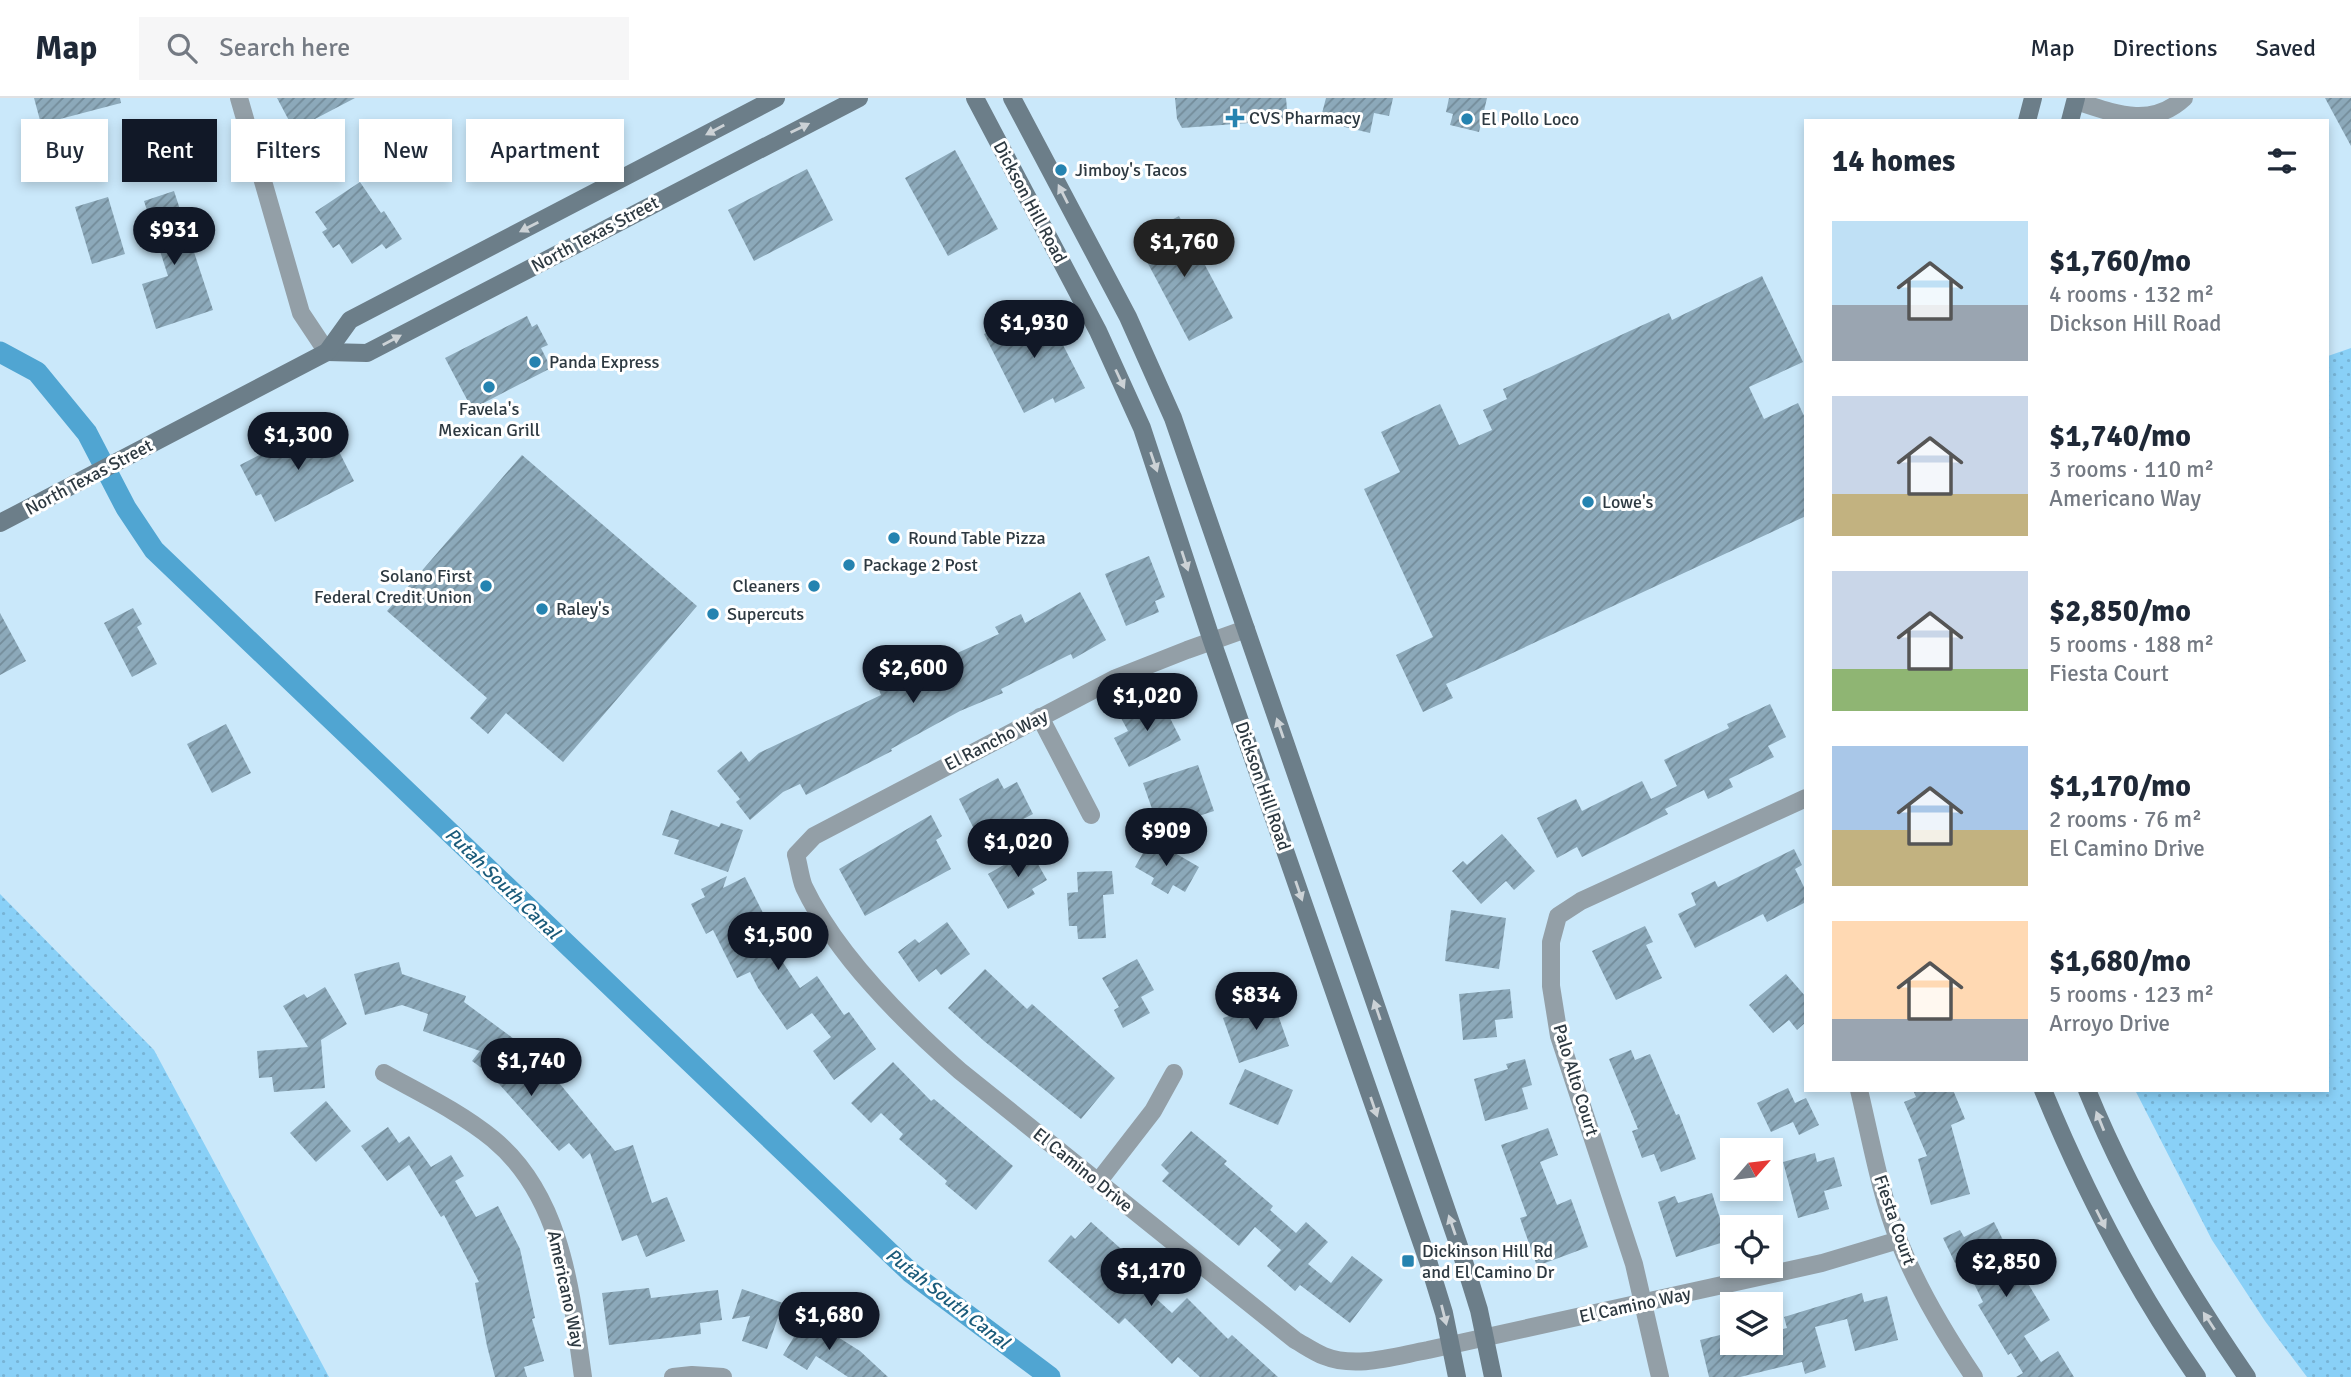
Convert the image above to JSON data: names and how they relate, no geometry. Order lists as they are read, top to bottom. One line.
{"streets":{"street":["Dickson Hill Road","North Texas Street","El Rancho Way","Palo Alto Court","El Camino Drive","Fiesta Court","Americano Way","El Camino Way"]},"crossings":[["Dickson Hill Road","El Rancho Way"],["Dickson Hill Road","El Camino Drive"],["Dickson Hill Road","El Camino Way"],["El Rancho Way","El Camino Drive"],["Palo Alto Court","El Camino Way"],["El Camino Drive","El Camino Way"],["Fiesta Court","El Camino Way"]],"water":["Putah South Canal"],"places":{"health":["CVS Pharmacy"],"other":["El Pollo Loco","Jimboy's Tacos","Panda Express","Favela's Mexican Grill","Lowe's","Round Table Pizza","Package 2 Post","Solano First Federal Credit Union","Cleaners","Raley's","Supercuts"],"transit":["Dickinson Hill Rd and El Camino Dr"]},"north":"top right","page":{"header":"Map","search":"Search here","nav":["Map","Directions","Saved"],"chip":["Buy","Rent","Filters","New","Apartment"],"heading":"14 homes","list":[{"name":"$1,760/mo","note":"4 rooms · 132 m² · Dickson Hill Road"},{"name":"$1,740/mo","note":"3 rooms · 110 m² · Americano Way"},{"name":"$2,850/mo","note":"5 rooms · 188 m² · Fiesta Court"},{"name":"$1,170/mo","note":"2 rooms · 76 m² · El Camino Drive"},{"name":"$1,680/mo","note":"5 rooms · 123 m² · Arroyo Drive"}],"price":["$931","$1,760","$1,930","$1,300","$2,600","$1,020","$909","$1,020","$1,500","$834","$1,740","$2,850","$1,170","$1,680"]}}
